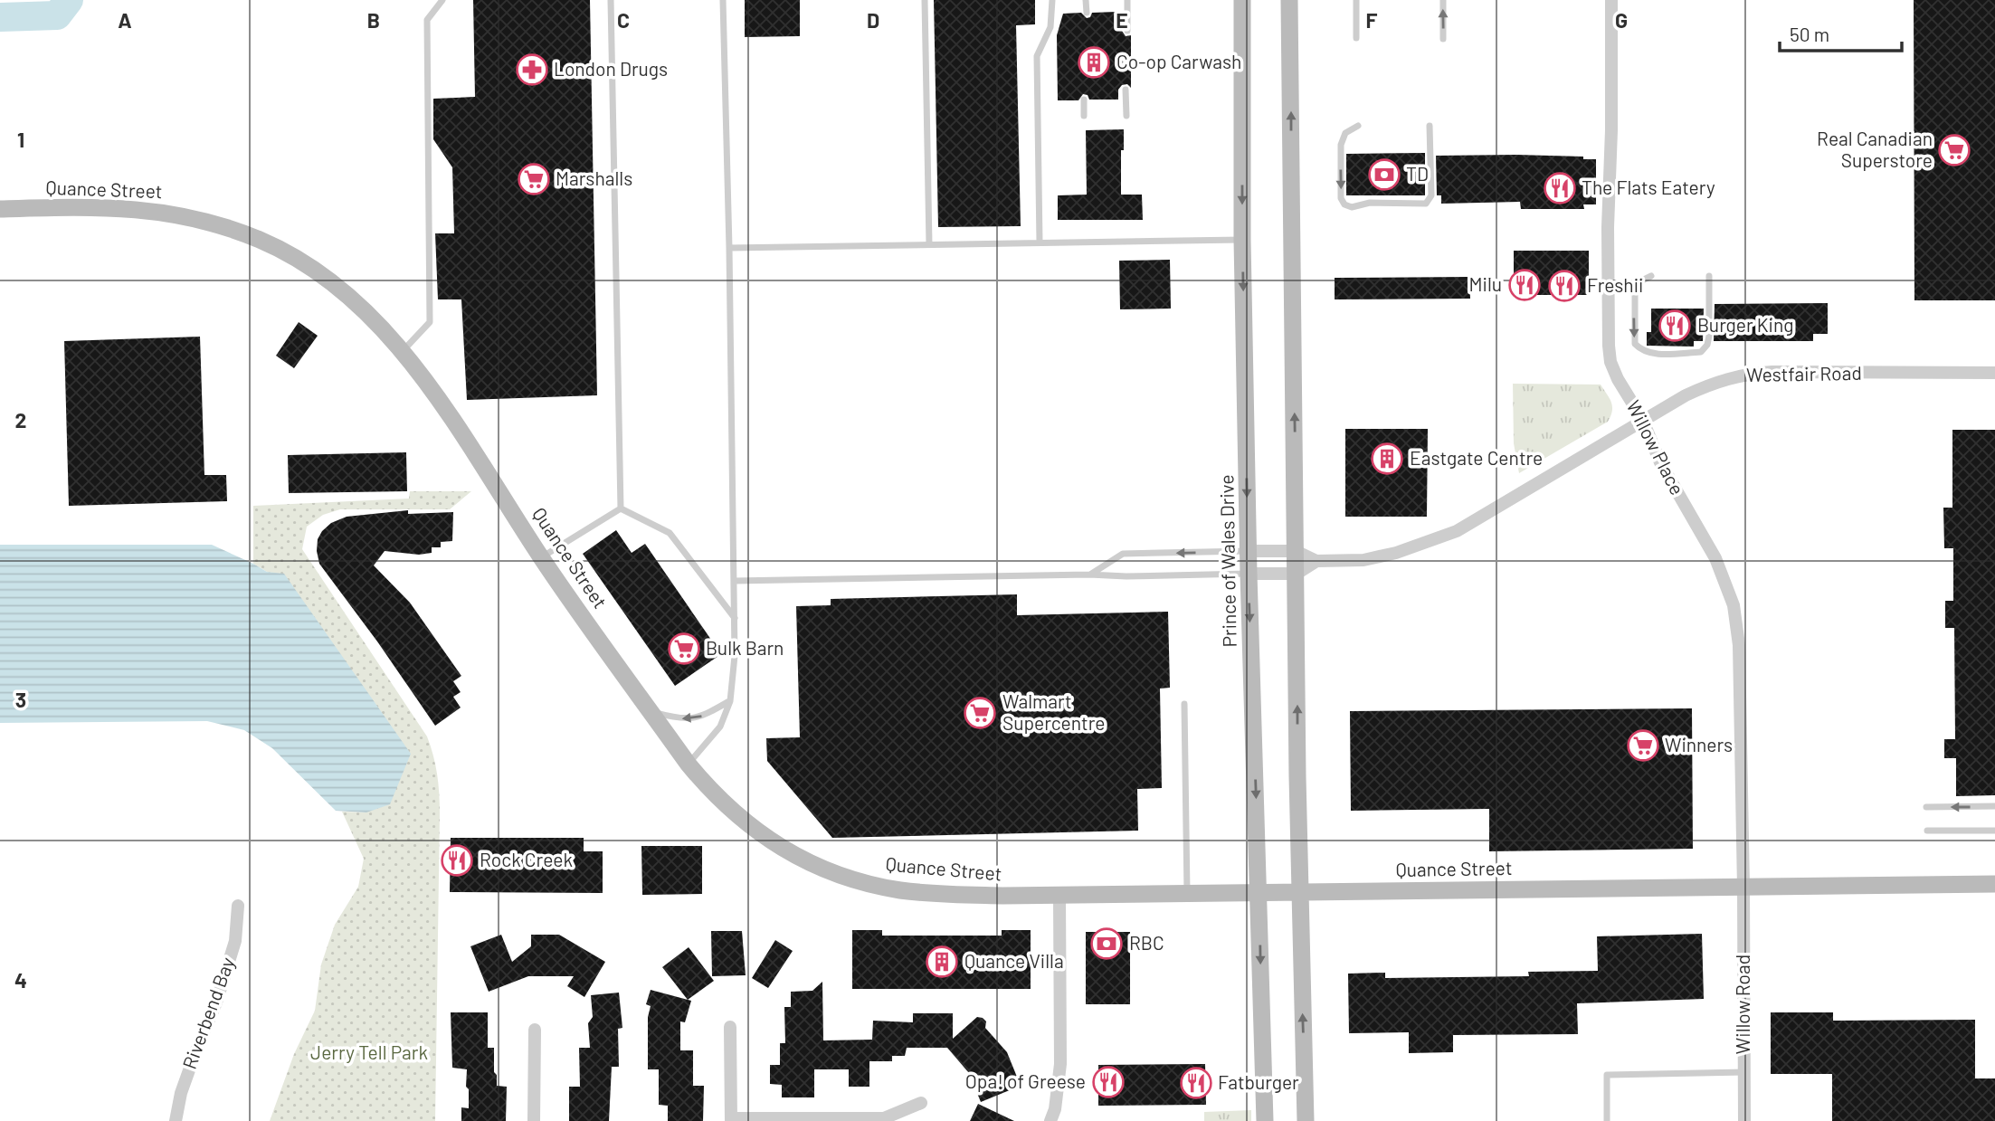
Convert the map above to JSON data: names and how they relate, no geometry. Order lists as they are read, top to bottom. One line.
{"streets":{"street":["Quance Street","Westfair Road","Willow Place","Prince of Wales Drive","Willow Road","Riverbend Bay"]},"crossings":[["Quance Street","Willow Place"],["Quance Street","Prince of Wales Drive"],["Quance Street","Willow Road"],["Westfair Road","Willow Place"],["Westfair Road","Prince of Wales Drive"],["Willow Place","Willow Road"]],"parks":["Jerry Tell Park"],"places":{"building":["Co-op Carwash","Eastgate Centre","Quance Villa"],"pharmacy":["London Drugs"],"supermarket":["Real Canadian Superstore","Marshalls","Bulk Barn","Walmart Supercentre","Winners"],"bank":["TD","RBC"],"restaurant":["The Flats Eatery","Milu","Freshii","Burger King","Rock Creek","Opa! of Greese","Fatburger"]},"scale_bar":"50 m","grid":{"columns":["A","B","C","D","E","F","G"],"rows":["1","2","3","4"]}}
